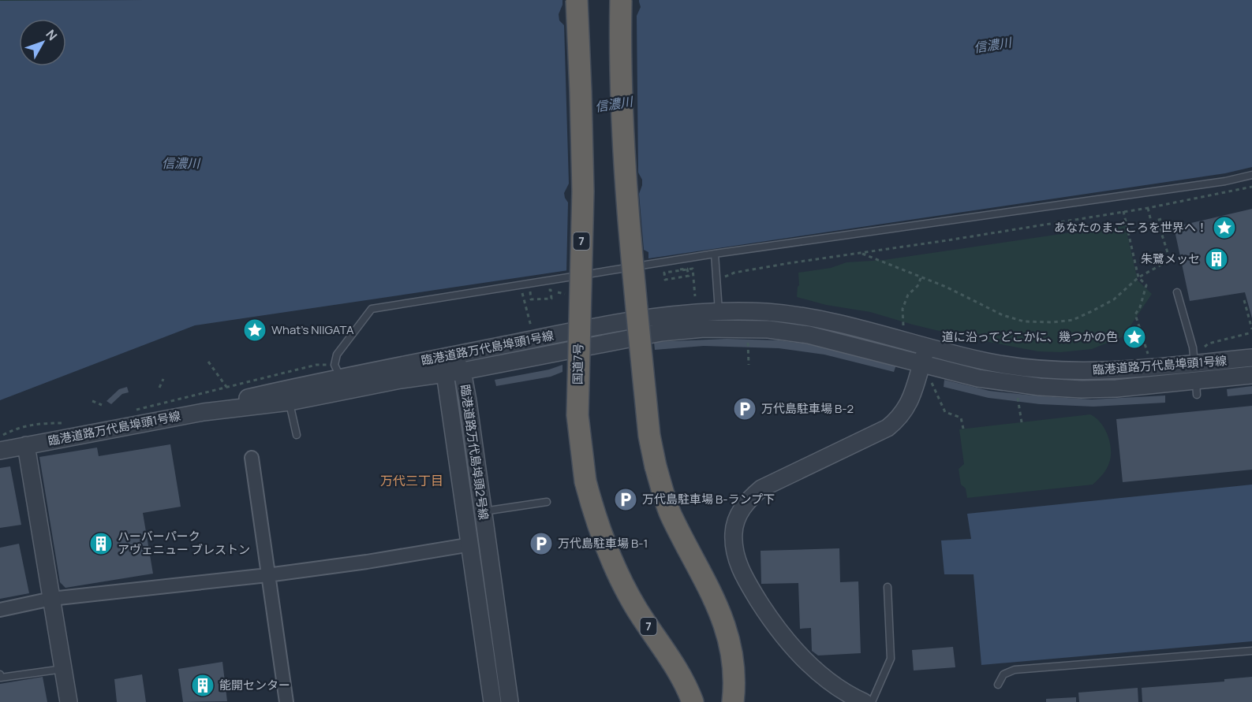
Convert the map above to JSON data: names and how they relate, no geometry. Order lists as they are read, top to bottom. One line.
{"streets":{"highway":["7","国道7号"],"street":["臨港道路万代島埠頭1号線","臨港道路万代島埠頭2号線"]},"crossings":[["臨港道路万代島埠頭1号線","臨港道路万代島埠頭2号線"]],"districts":["万代三丁目"],"water":["信濃川"],"places":{"place":["あなたのまごころを世界へ！","What's NIIGATA","道に沿ってどこかに、幾つかの色"],"building":["朱鷺メッセ","ハーバーパーク アヴェニュー ブレストン","能開センター"],"parking":["万代島駐車場 B-2","万代島駐車場 B-ランプ下","万代島駐車場 B-1"]},"north":"top right"}
